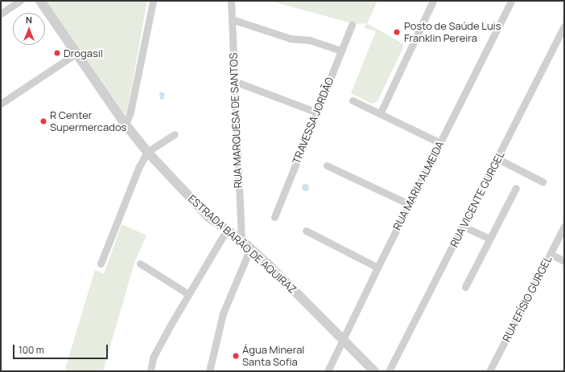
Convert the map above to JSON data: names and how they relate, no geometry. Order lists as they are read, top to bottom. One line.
{"streets":{"street":["RUA MARQUESA DE SANTOS","TRAVESSA JORDÃO","RUA MARIA ALMEIDA","RUA VICENTE GURGEL","ESTRADA BARÃO DE AQUIRAZ","RUA EFÍSIO GURGEL"]},"crossings":[["RUA MARQUESA DE SANTOS","ESTRADA BARÃO DE AQUIRAZ"],["RUA MARIA ALMEIDA","ESTRADA BARÃO DE AQUIRAZ"]],"places":["Posto de Saúde Luis Franklin Pereira","Drogasil","R Center Supermercados","Água Mineral Santa Sofia"],"scale_bar":"100 m","north":"top"}
